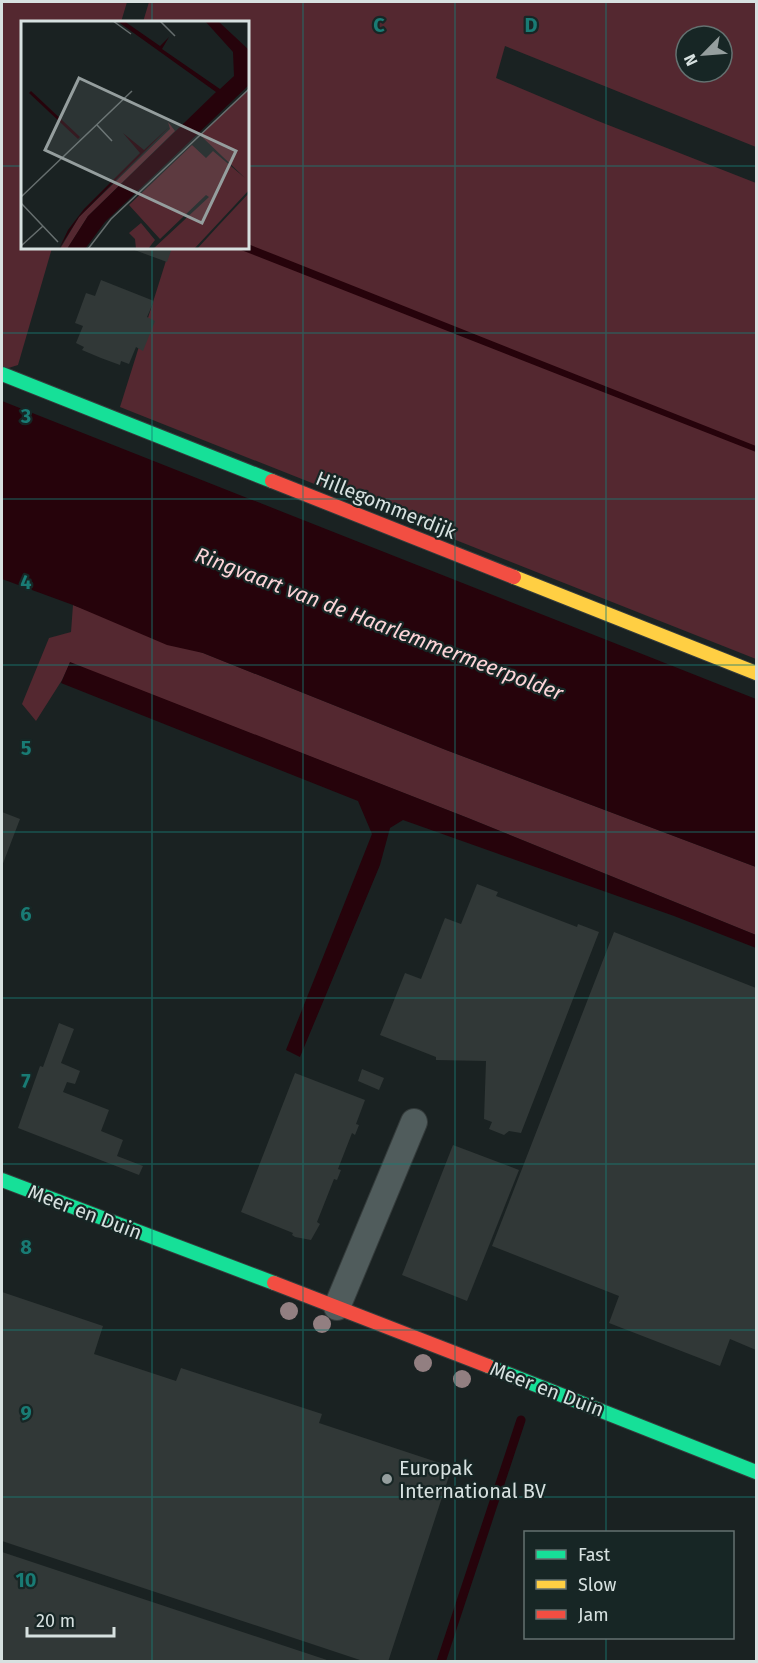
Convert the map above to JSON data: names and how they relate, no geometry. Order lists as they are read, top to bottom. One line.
{"streets":{"street":["Hillegommerdijk","Meer en Duin"]},"water":["Ringvaart van de Haarlemmermeerpolder"],"places":["Europak International BV"],"legend":["Fast","Slow","Jam"],"scale_bar":"20 m","north":"bottom left","grid":{"columns":["C","D"],"rows":["3","4","5","6","7","8","9","10"]}}
